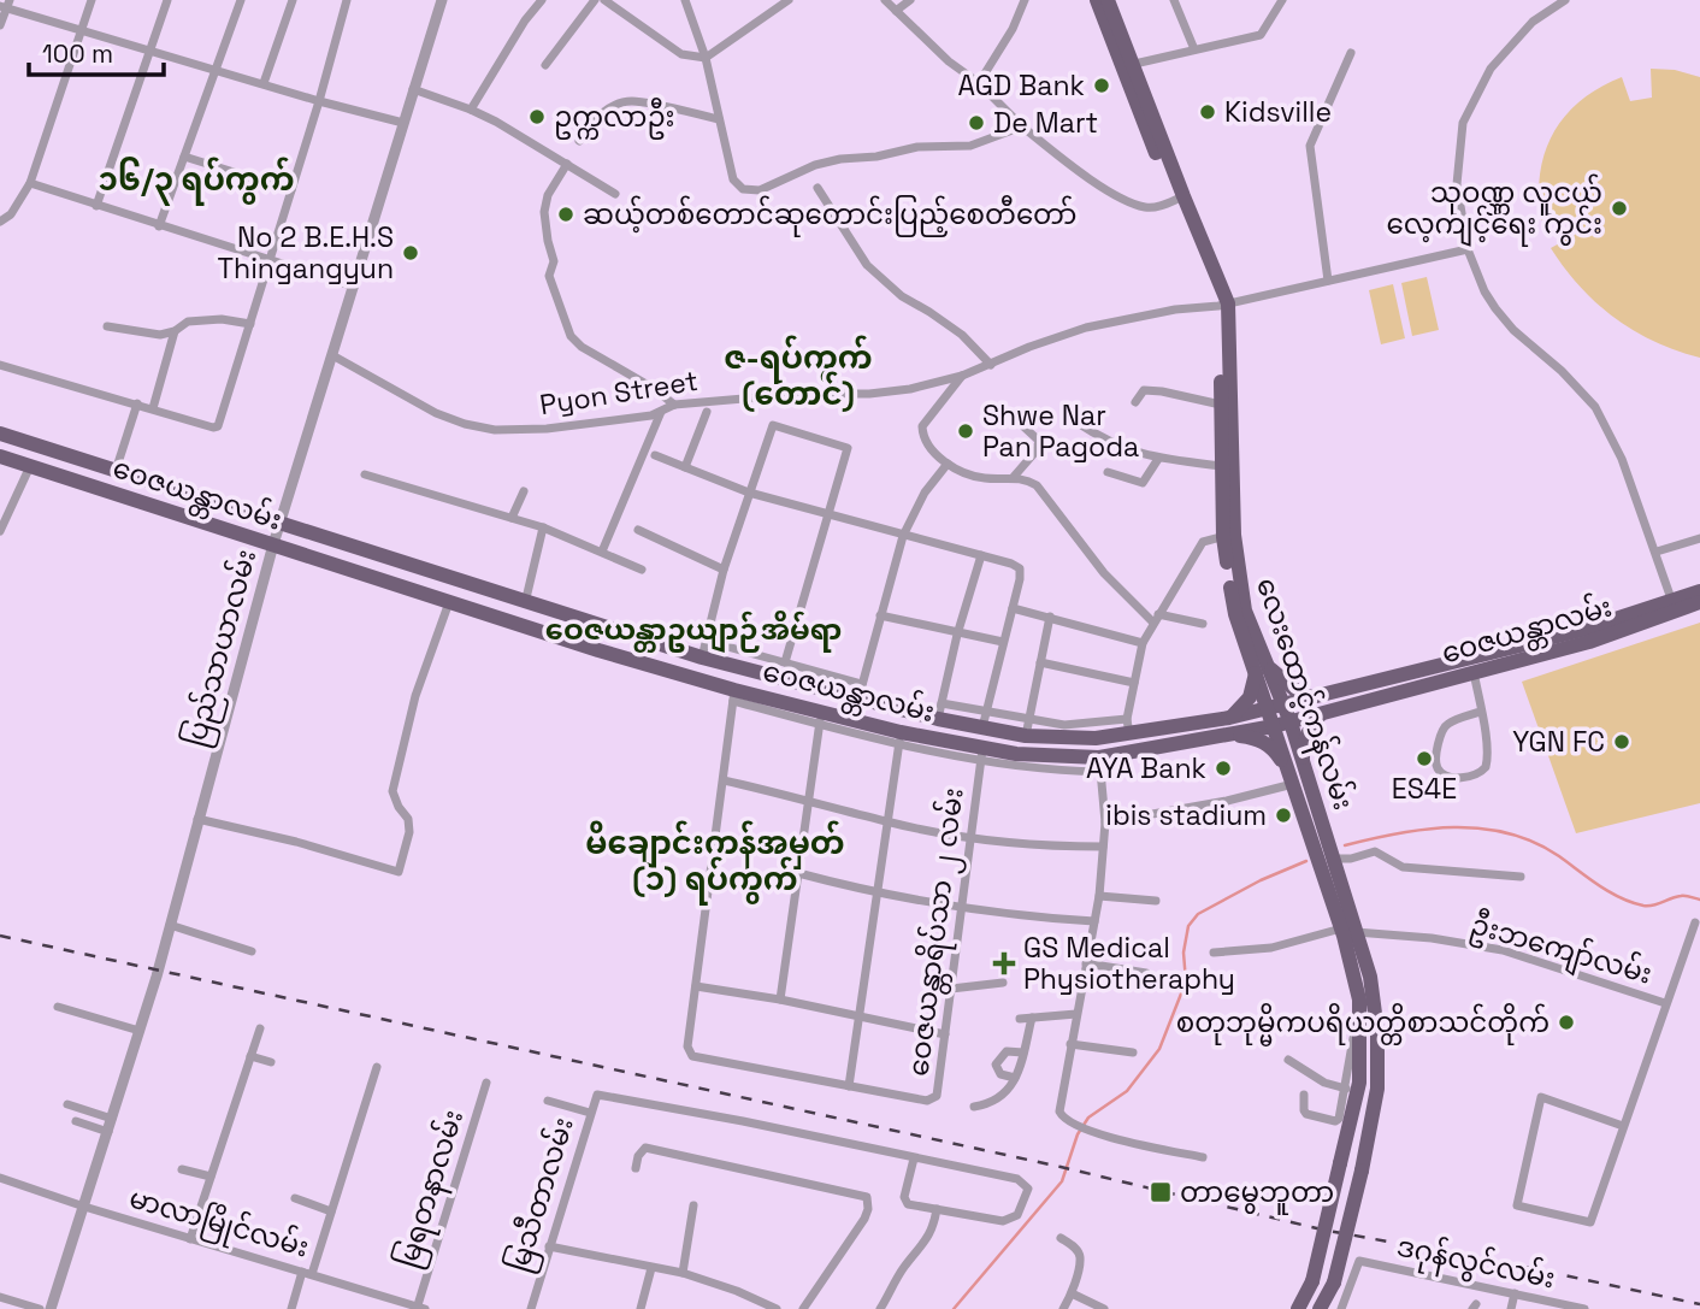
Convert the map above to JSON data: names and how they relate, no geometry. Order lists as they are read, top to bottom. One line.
{"streets":{"main road":["ဝေဇယန္တာလမ်း","လေးထောင့်ကန်လမ်း"],"street":["Pyon Street","ပြည်သာယာလမ်း","ဝေဇယန္တာရိပ်သာ ၂ လမ်း","ဦးဘကျော်လမ်း","မြရတနာလမ်း","မြသီတာလမ်း","မာလာမြိုင်လမ်း","ဒဂုန်လွင်လမ်း"]},"crossings":[["Pyon Street","ပြည်သာယာလမ်း"],["Pyon Street","လေးထောင့်ကန်လမ်း"],["ဝေဇယန္တာလမ်း","ပြည်သာယာလမ်း"],["ဝေဇယန္တာလမ်း","လေးထောင့်ကန်လမ်း"],["ဝေဇယန္တာလမ်း","ဝေဇယန္တာရိပ်သာ ၂ လမ်း"],["ပြည်သာယာလမ်း","မာလာမြိုင်လမ်း"],["လေးထောင့်ကန်လမ်း","ဦးဘကျော်လမ်း"],["မြရတနာလမ်း","မာလာမြိုင်လမ်း"]],"districts":["၁၆/၃ ရပ်ကွက်","ဇ-ရပ်ကွက် (တောင်)","ဝေဇယန္တာဥယျာဉ်အိမ်ရာ","မိချောင်းကန်အမှတ် (၁) ရပ်ကွက်"],"places":{"other":["AGD Bank","Kidsville","ဥက္ကလာဦး","De Mart","သုဝဏ္ဏ လူငယ် လေ့ကျင့်ရေး ကွင်း","ဆယ့်တစ်တောင်ဆုတောင်းပြည့်စေတီတော်","No 2 B.E.H.S Thingangyun","Shwe Nar Pan Pagoda","YGN FC","ES4E","AYA Bank","ibis stadium","စတုဘုမ္မိကပရိယတ္တိစာသင်တိုက်"],"health":["GS Medical Physiotheraphy"],"transit":["တာမွေဘူတာ"]},"scale_bar":"100 m"}
